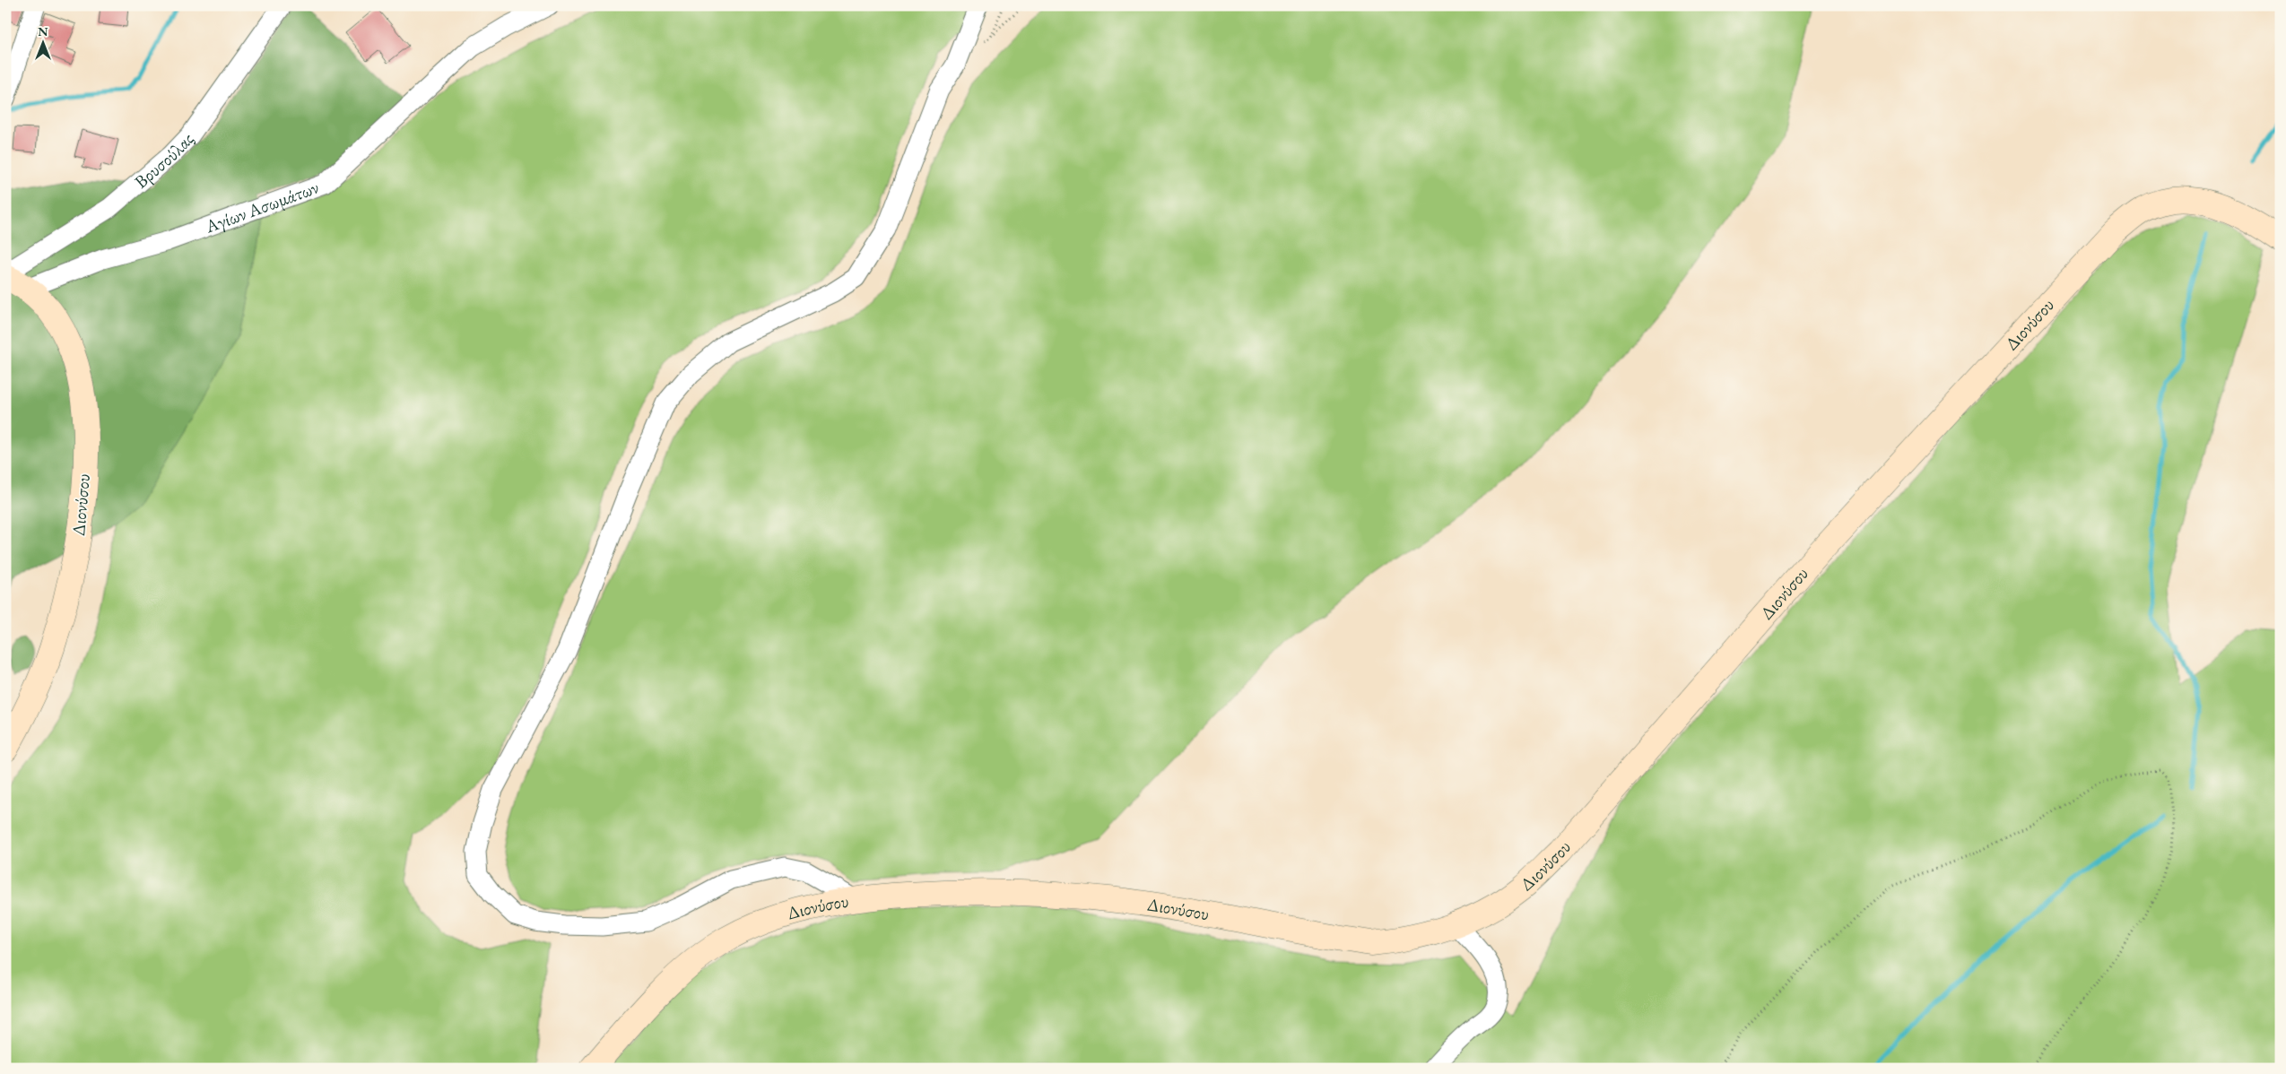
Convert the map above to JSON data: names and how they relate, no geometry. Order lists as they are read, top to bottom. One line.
{"streets":{"main road":["Διονύσου"],"street":["Βρυσούλας","Αγίων Ασωμάτων"]},"crossings":[["Αγίων Ασωμάτων","Διονύσου"]],"north":"top"}
